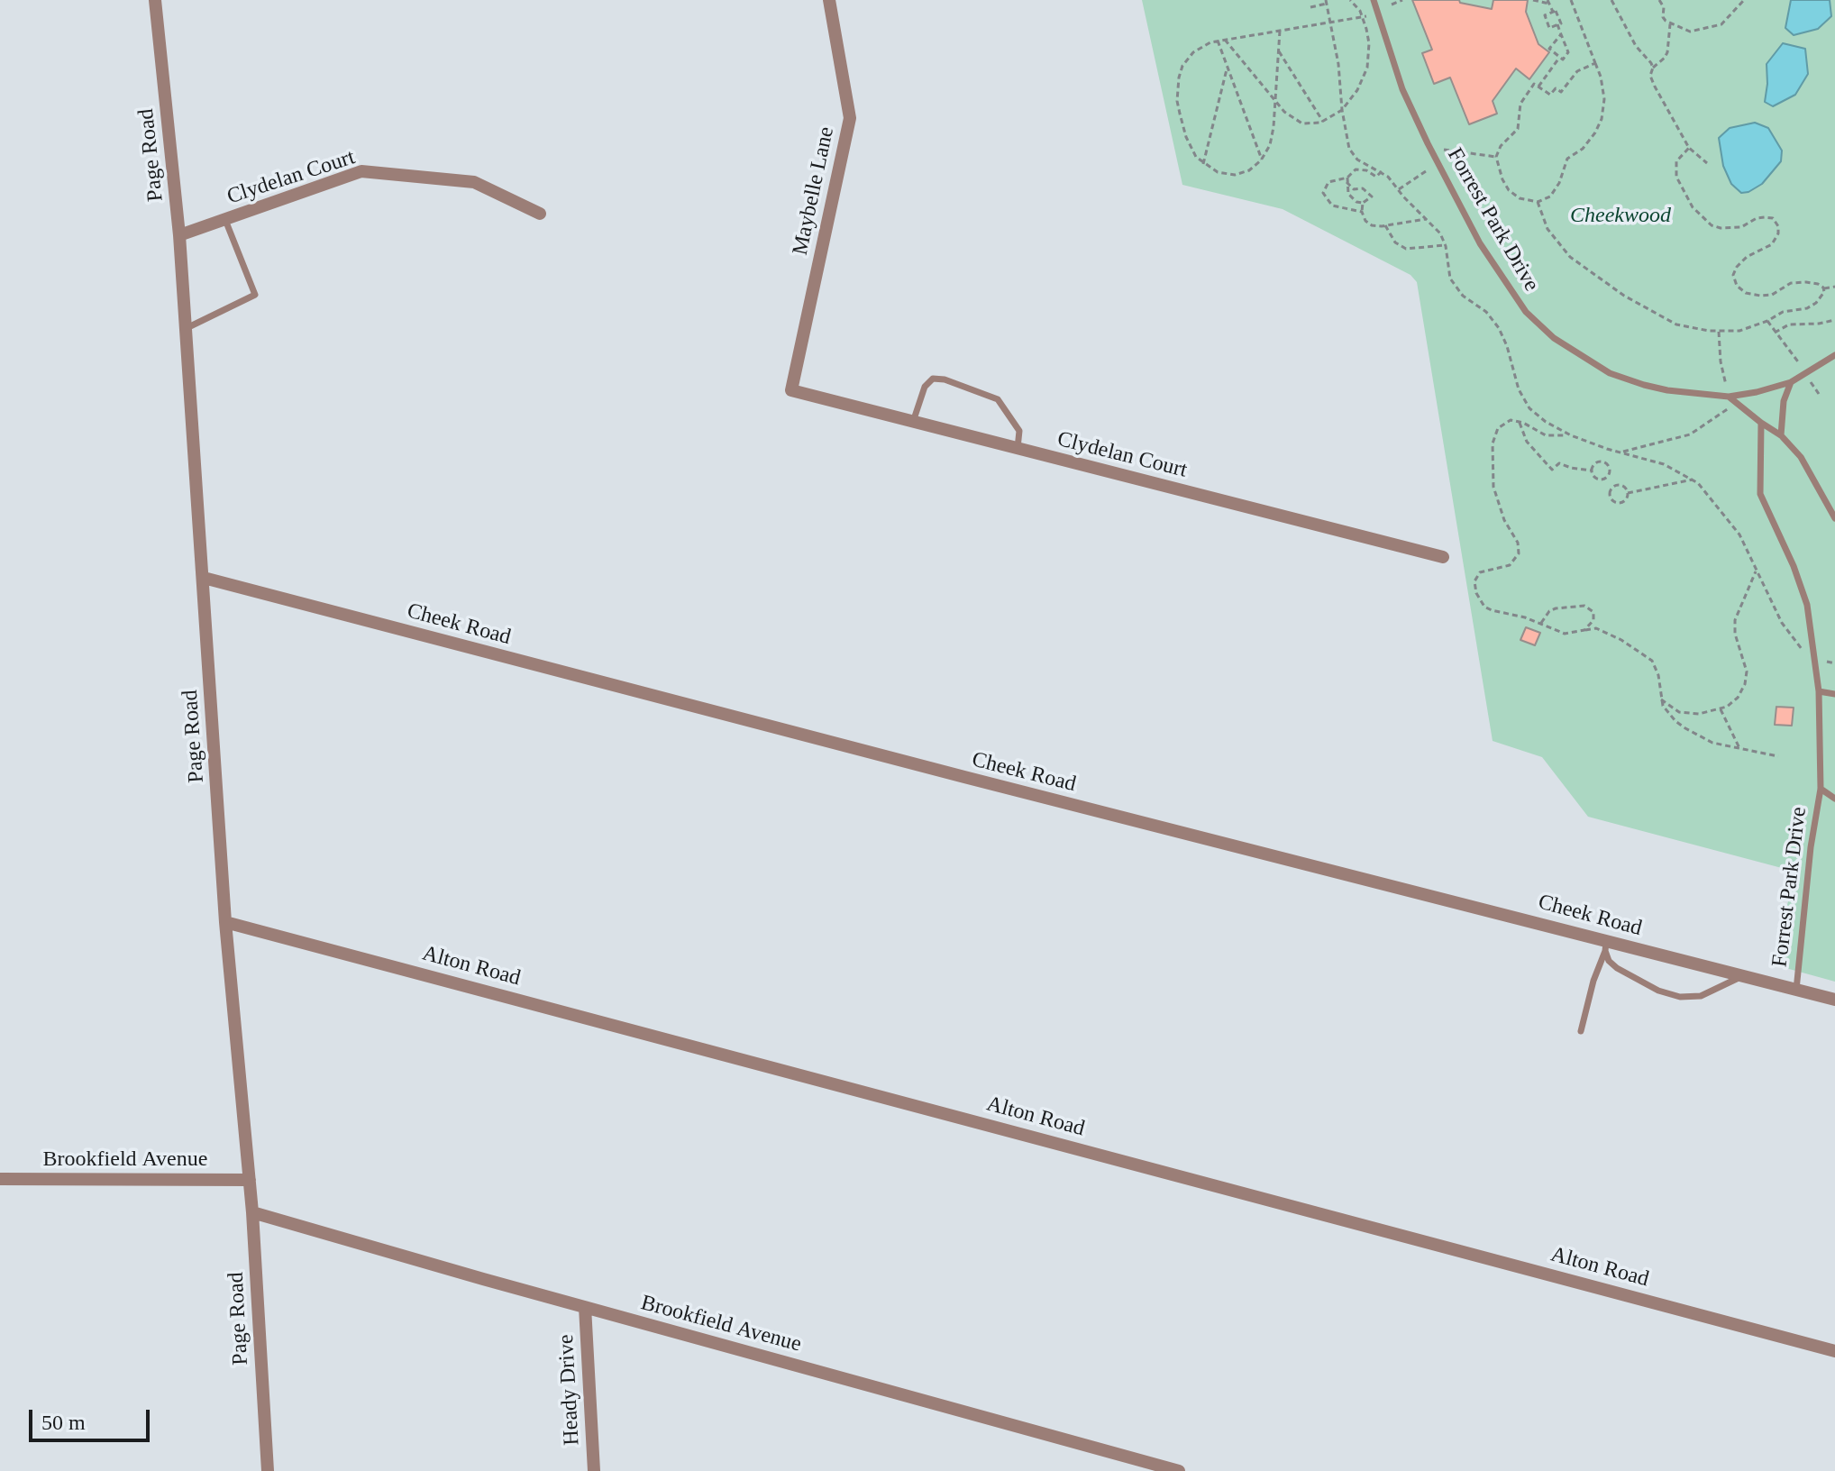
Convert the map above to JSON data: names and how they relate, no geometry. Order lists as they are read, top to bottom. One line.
{"streets":{"street":["Page Road","Clydelan Court","Maybelle Lane","Cheek Road","Alton Road","Brookfield Avenue","Heady Drive"],"lane":["Forrest Park Drive"]},"crossings":[["Page Road","Clydelan Court"],["Page Road","Cheek Road"],["Page Road","Alton Road"],["Page Road","Brookfield Avenue"],["Clydelan Court","Maybelle Lane"],["Forrest Park Drive","Cheek Road"],["Brookfield Avenue","Heady Drive"]],"parks":["Cheekwood"],"scale_bar":"50 m"}
